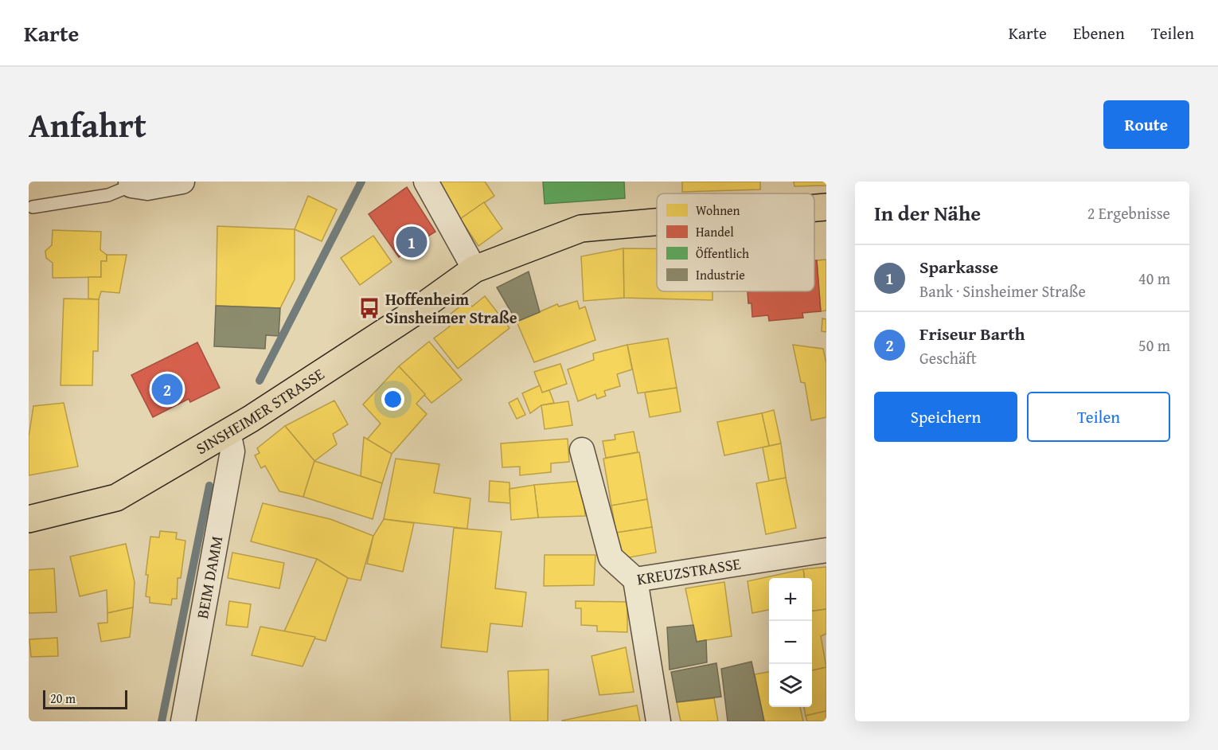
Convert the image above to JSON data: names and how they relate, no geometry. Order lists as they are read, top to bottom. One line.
{"streets":{"main road":["SINSHEIMER STRASSE"],"street":["KREUZSTRASSE","BEIM DAMM"]},"crossings":[["SINSHEIMER STRASSE","BEIM DAMM"]],"places":{"bus stop":["Hoffenheim Sinsheimer Straße"]},"legend":["Wohnen","Handel","Öffentlich","Industrie"],"scale_bar":"20 m","page":{"header":"Karte","nav":["Karte","Ebenen","Teilen"],"title":"Anfahrt","buttons":["Route",["Speichern","Teilen"]],"heading":["In der Nähe","2 Ergebnisse"],"pins":["1","2"],"list":[{"mark":"1","name":"Sparkasse","note":"Bank · Sinsheimer Straße","value":"40 m"},{"mark":"2","name":"Friseur Barth","note":"Geschäft","value":"50 m"}],"map_buttons":["+","−"],"scale":"20 m"}}
